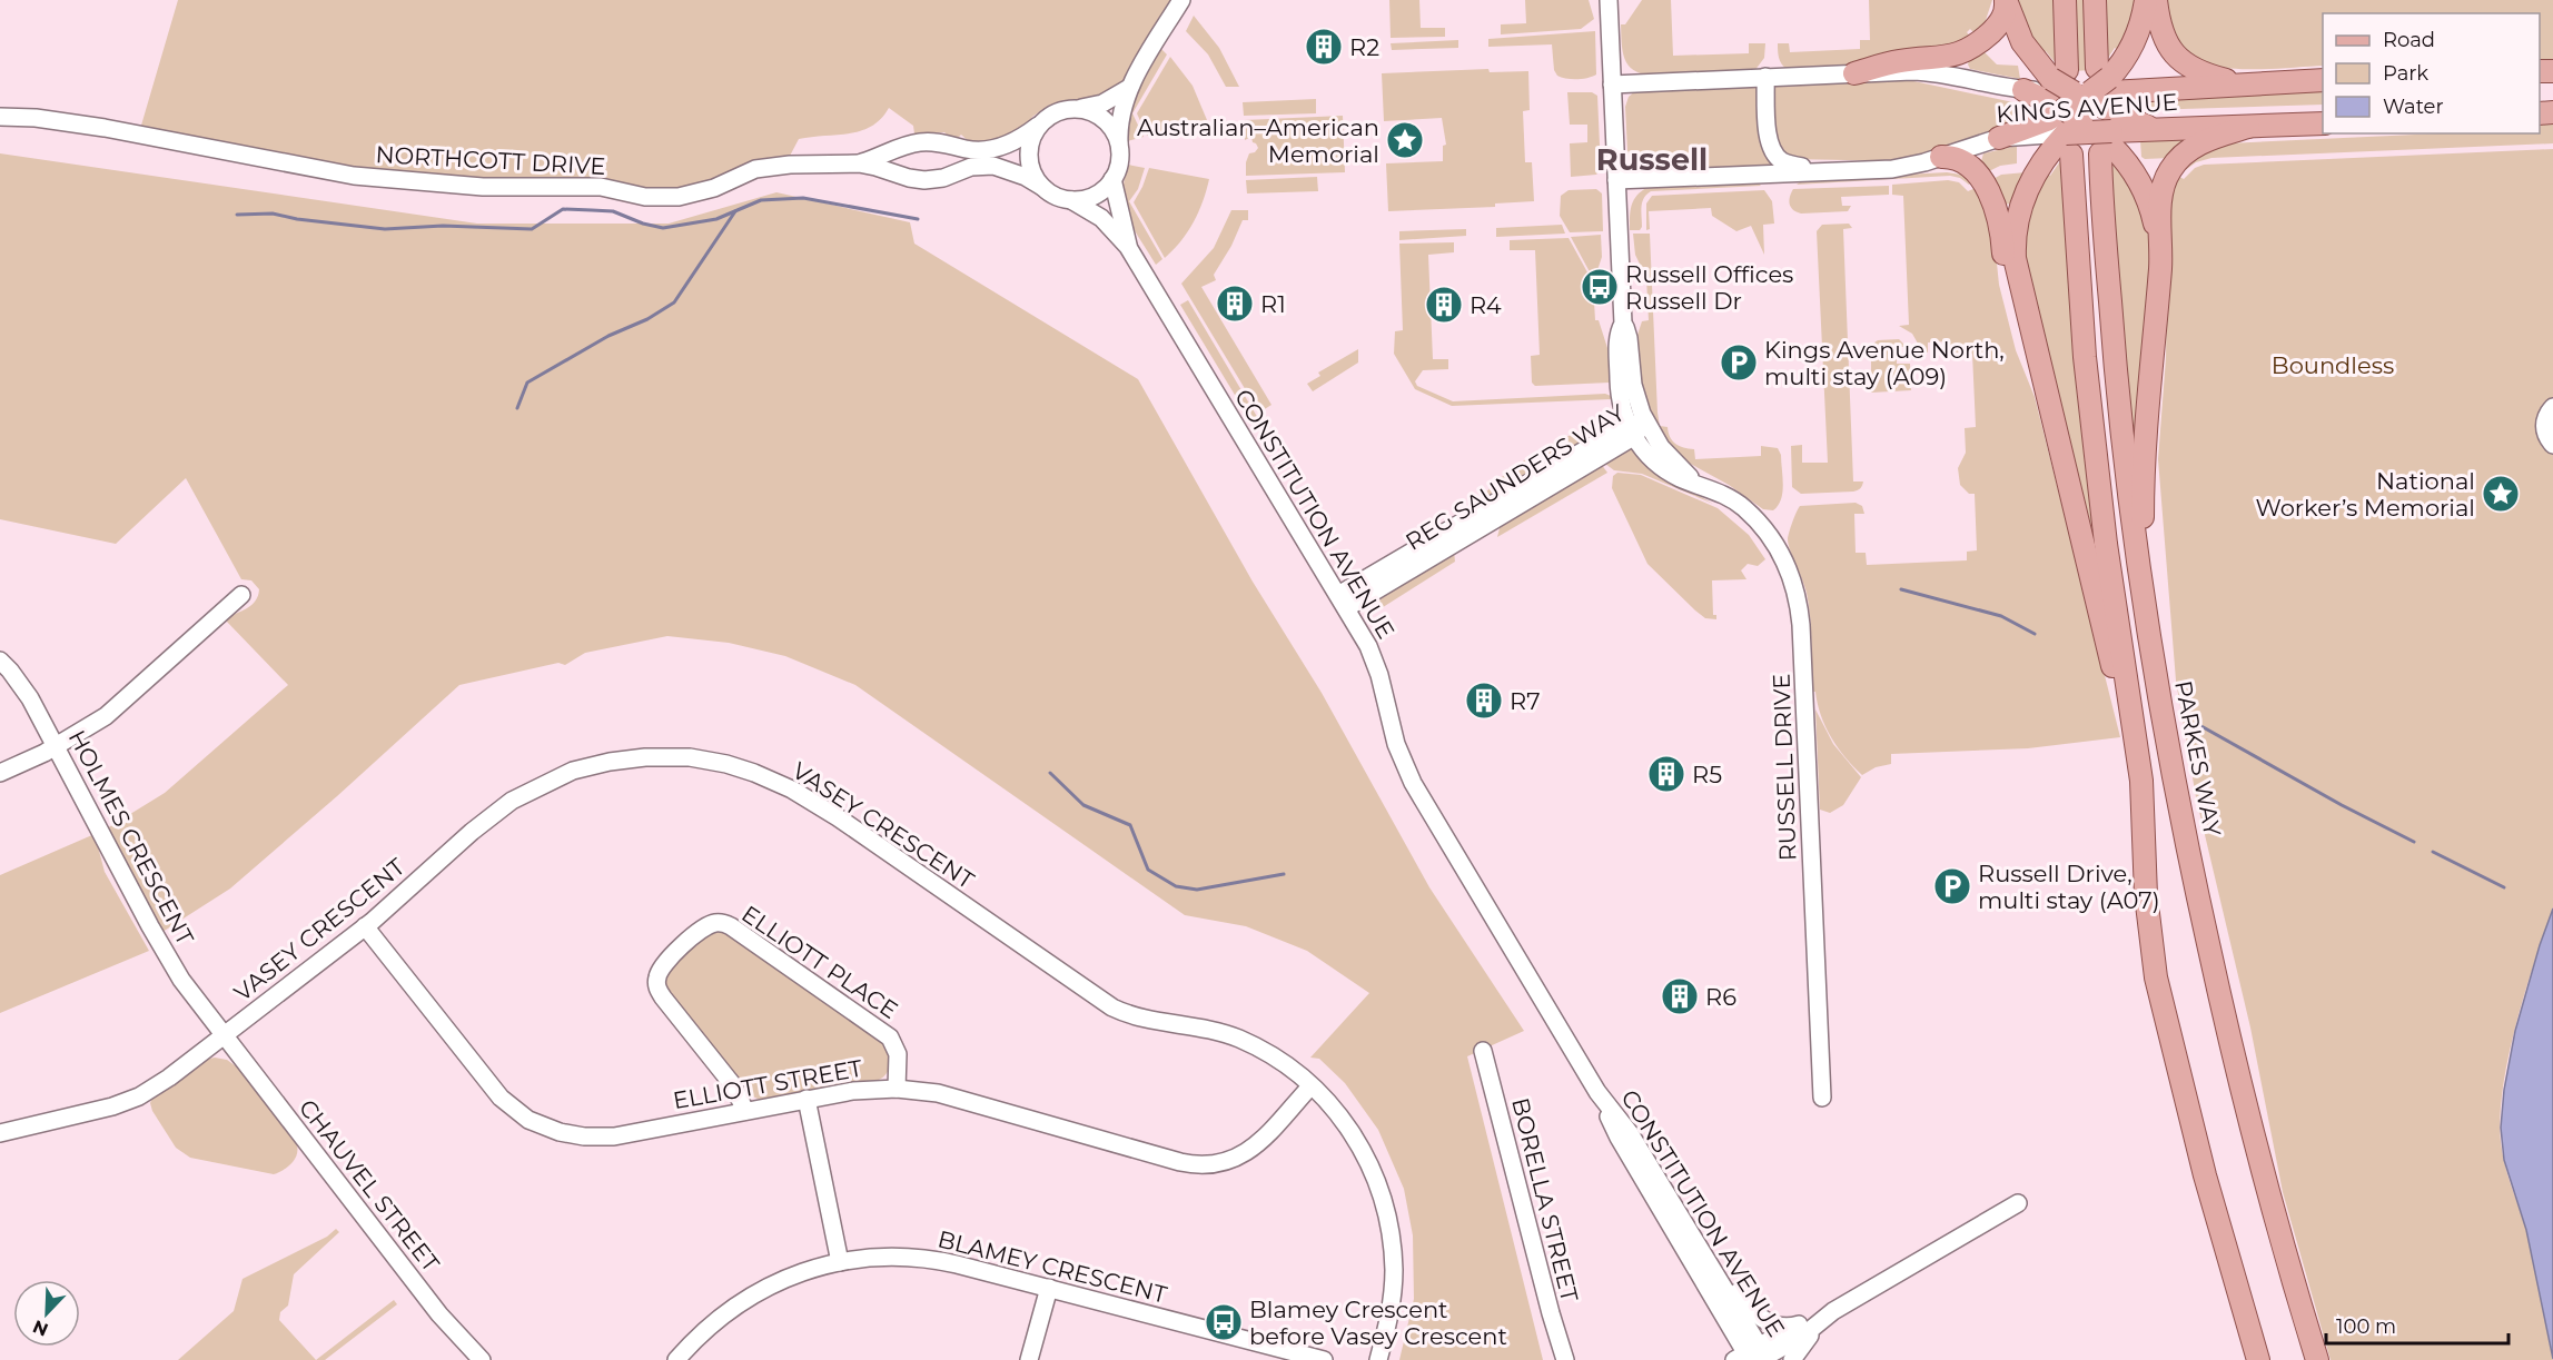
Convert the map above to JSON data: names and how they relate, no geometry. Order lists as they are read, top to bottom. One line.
{"streets":{"main road":["KINGS AVENUE","PARKES WAY"],"street":["NORTHCOTT DRIVE","REG SAUNDERS WAY","CONSTITUTION AVENUE","RUSSELL DRIVE","VASEY CRESCENT","HOLMES CRESCENT","ELLIOTT PLACE","ELLIOTT STREET","CHAUVEL STREET","BORELLA STREET","BLAMEY CRESCENT"]},"crossings":[["KINGS AVENUE","PARKES WAY"],["KINGS AVENUE","RUSSELL DRIVE"],["NORTHCOTT DRIVE","CONSTITUTION AVENUE"],["REG SAUNDERS WAY","CONSTITUTION AVENUE"],["REG SAUNDERS WAY","RUSSELL DRIVE"],["VASEY CRESCENT","HOLMES CRESCENT"],["VASEY CRESCENT","ELLIOTT STREET"],["VASEY CRESCENT","CHAUVEL STREET"],["HOLMES CRESCENT","CHAUVEL STREET"],["ELLIOTT PLACE","ELLIOTT STREET"]],"districts":["Russell"],"parks":["Boundless"],"places":{"building":["R2","R1","R4","R7","R5","R6"],"place":["Australian–American Memorial","National Worker’s Memorial"],"bus stop":["Russell Offices Russell Dr","Blamey Crescent before Vasey Crescent"],"parking":["Kings Avenue North, multi stay (A09)","Russell Drive, multi stay (A07)"]},"legend":["Road","Park","Water"],"scale_bar":"100 m","north":"bottom left"}
